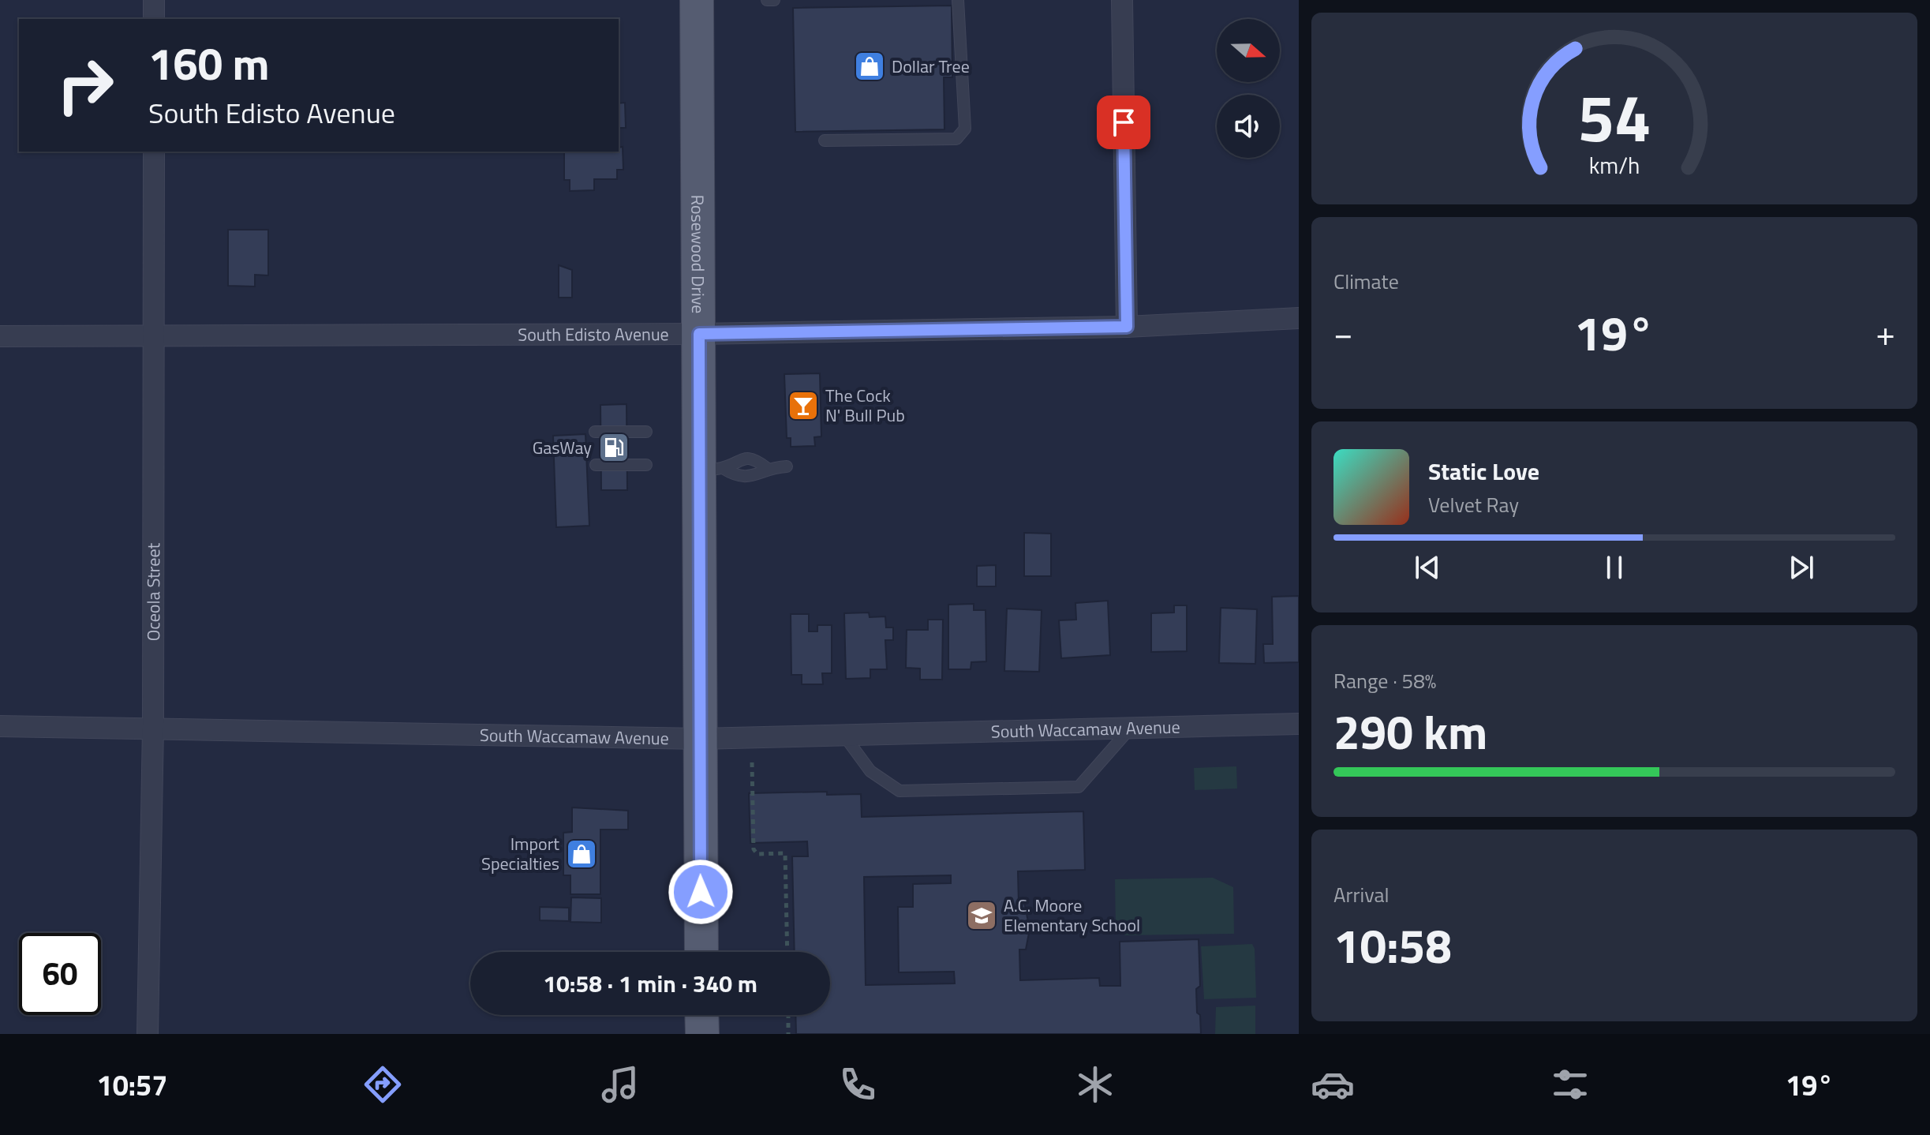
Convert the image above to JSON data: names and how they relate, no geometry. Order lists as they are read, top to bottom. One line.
{"streets":{"main road":["Rosewood Drive"],"street":["South Edisto Avenue","Oceola Street","South Waccamaw Avenue"]},"crossings":[["Rosewood Drive","South Edisto Avenue"],["Rosewood Drive","South Waccamaw Avenue"],["South Edisto Avenue","Oceola Street"],["Oceola Street","South Waccamaw Avenue"]],"places":{"shop":["Dollar Tree","Import Specialties"],"bar":["The Cock N' Bull Pub"],"fuel station":["GasWay"],"school or university":["A.C. Moore Elementary School"]},"north":"right","page":{"turn":["160 m","South Edisto Avenue"],"tile":["Climate",["Range · 58%","290 km"],["Arrival","10:58"]],"heat":["−","19°","+"],"song":["Static Love","Velvet Ray"],"limit":"60","trip":"10:58 · 1 min · 340 m","tabs":["10:57","19°"],"gauge":["54","km/h"]}}
